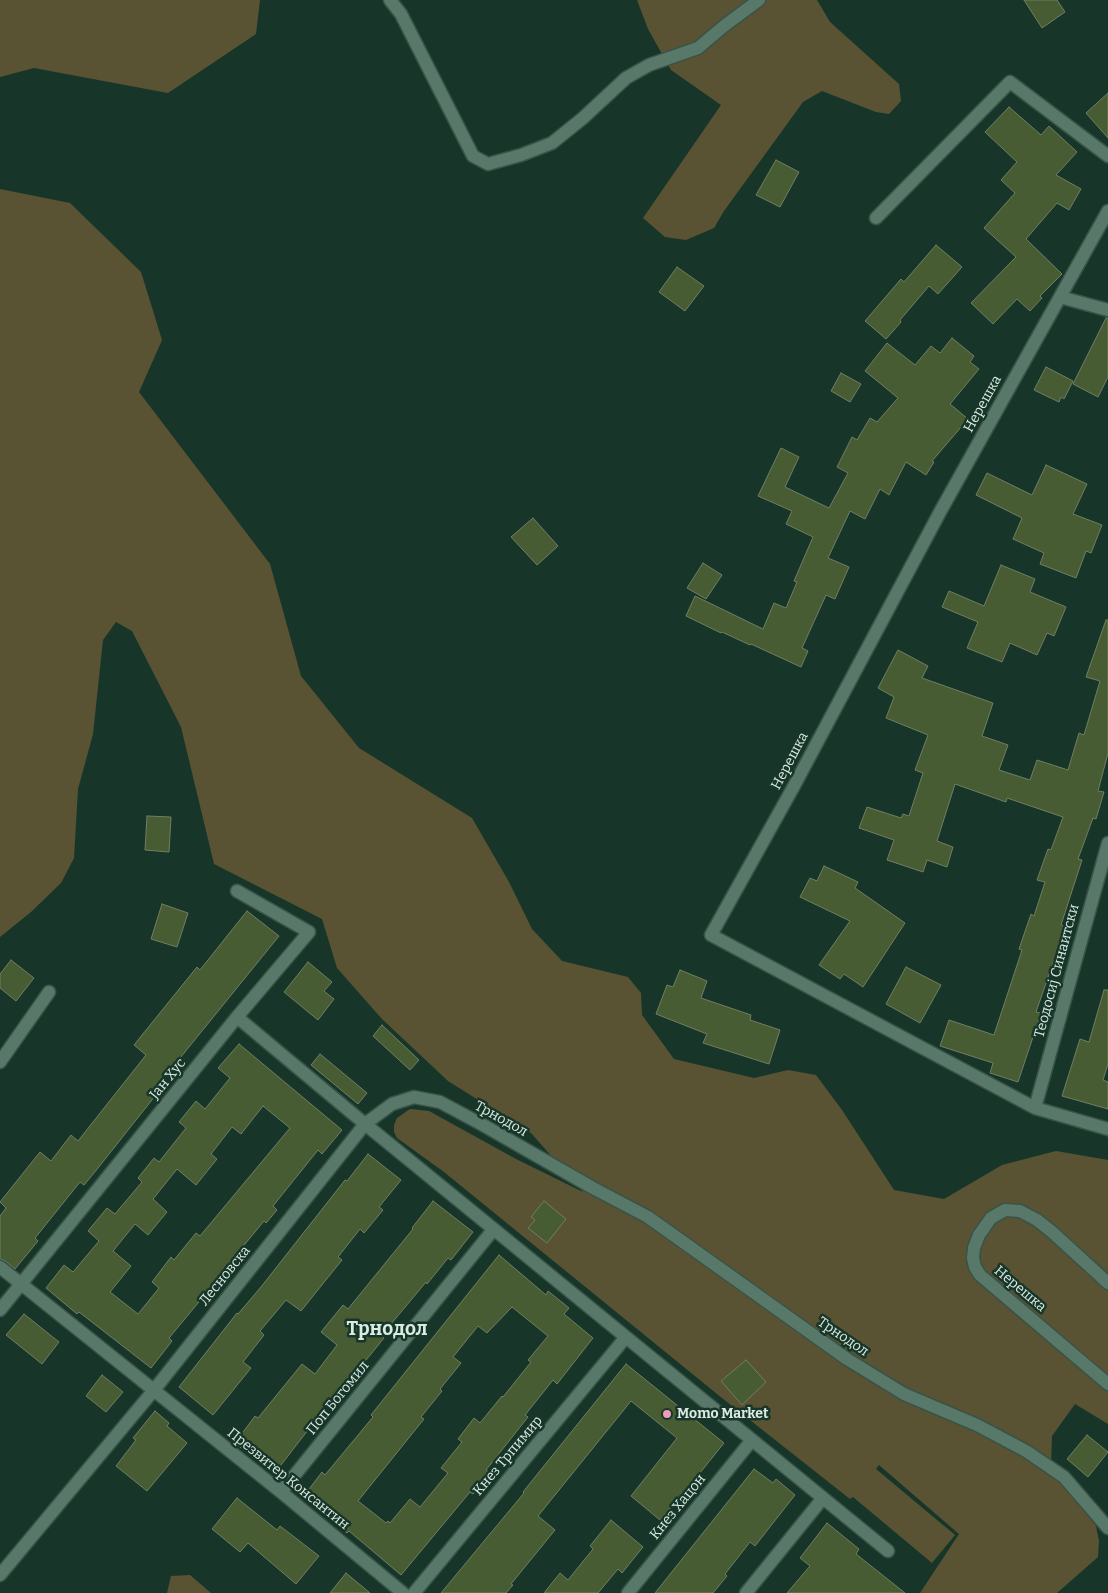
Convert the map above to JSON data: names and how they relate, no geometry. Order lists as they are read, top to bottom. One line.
{"streets":{"street":["Нерешка","Теодосиј Синаитски","Јан Хус","Трнодол","Лесновска","Поп Богомил","Кнез Трпимир","Презвитер Консантин","Кнез Хацон"]},"crossings":[["Нерешка","Теодосиј Синаитски"],["Јан Хус","Презвитер Консантин"],["Трнодол","Лесновска"],["Лесновска","Презвитер Консантин"],["Поп Богомил","Презвитер Консантин"]],"districts":["Трнодол"],"places":["Momo Market"]}
